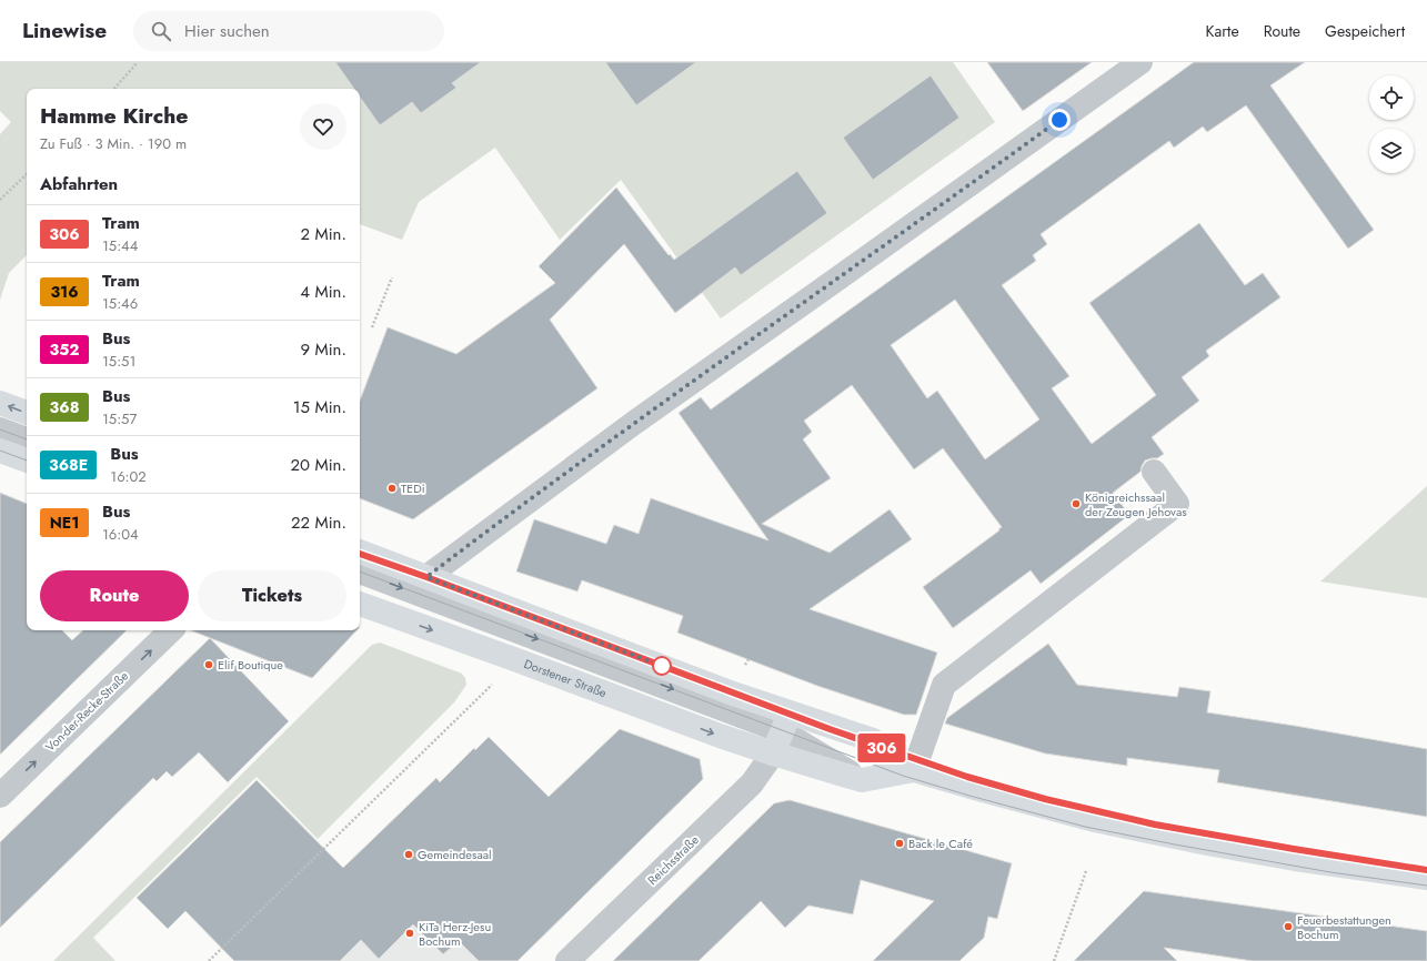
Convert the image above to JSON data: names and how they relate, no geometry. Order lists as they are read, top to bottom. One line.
{"streets":{"main road":["Dorstener Straße"],"street":["Von-der-Recke-Straße","Reichsstraße"]},"crossings":[["Dorstener Straße","Reichsstraße"]],"one_way":["Von-der-Recke-Straße"],"places":["TEDi","Königreichssaal der Zeugen Jehovas","Elif Boutique","Back le Café","Gemeindesaal","Feuerbestattungen Bochum","KiTa Herz-Jesu Bochum"],"lines":["tram line 306"],"page":{"header":"Linewise","search":"Hier suchen","nav":["Karte","Route","Gespeichert"],"on_map":"306","heading":[["Hamme Kirche","Zu Fuß · 3 Min. · 190 m"],"Abfahrten"],"list":[{"mark":"306","name":"Tram","note":"15:44","value":"2 Min."},{"mark":"316","name":"Tram","note":"15:46","value":"4 Min."},{"mark":"352","name":"Bus","note":"15:51","value":"9 Min."},{"mark":"368","name":"Bus","note":"15:57","value":"15 Min."},{"mark":"368E","name":"Bus","note":"16:02","value":"20 Min."},{"mark":"NE1","name":"Bus","note":"16:04","value":"22 Min."}],"buttons":["Route","Tickets"]}}
